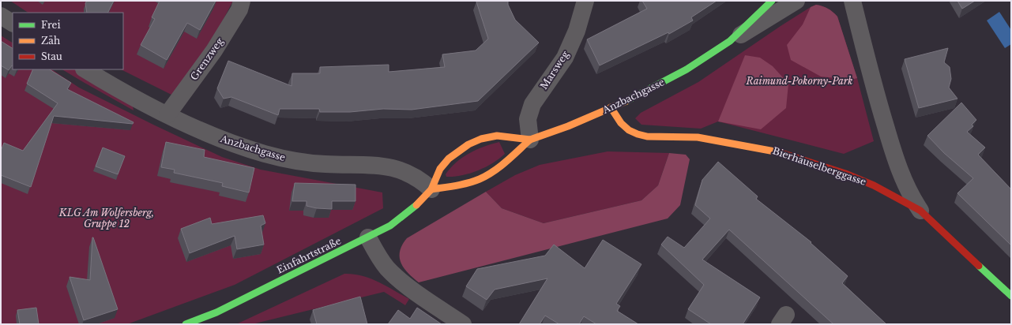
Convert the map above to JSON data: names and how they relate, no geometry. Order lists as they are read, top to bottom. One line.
{"streets":{"street":["Grenzweg","Marsweg","Anzbachgasse","Bierhäuselberggasse","Einfahrtstraße"]},"crossings":[["Grenzweg","Anzbachgasse"],["Marsweg","Anzbachgasse"],["Anzbachgasse","Bierhäuselberggasse"],["Anzbachgasse","Einfahrtstraße"]],"parks":["Raimund-Pokorny-Park","KLG Am Wolfersberg, Gruppe 12"],"legend":["Frei","Zäh","Stau"]}
